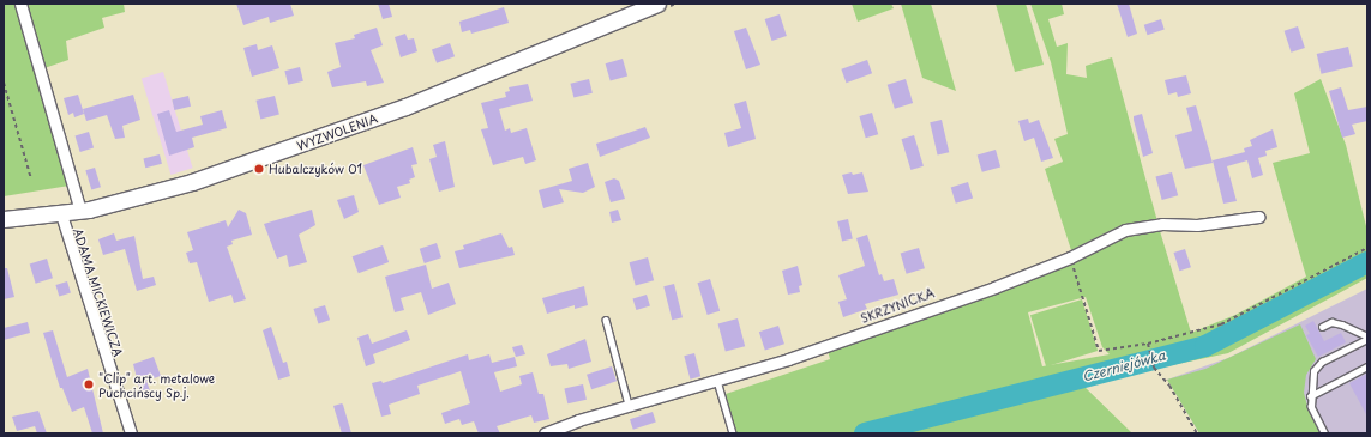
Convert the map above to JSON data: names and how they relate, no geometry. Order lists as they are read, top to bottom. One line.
{"streets":{"street":["WYZWOLENIA","ADAMA MICKIEWICZA","SKRZYNICKA"]},"crossings":[["WYZWOLENIA","ADAMA MICKIEWICZA"]],"water":["Czerniejówka"],"places":["Hubalczyków 01","\"Clip\" art. metalowe Puchcińscy Sp.j."]}
